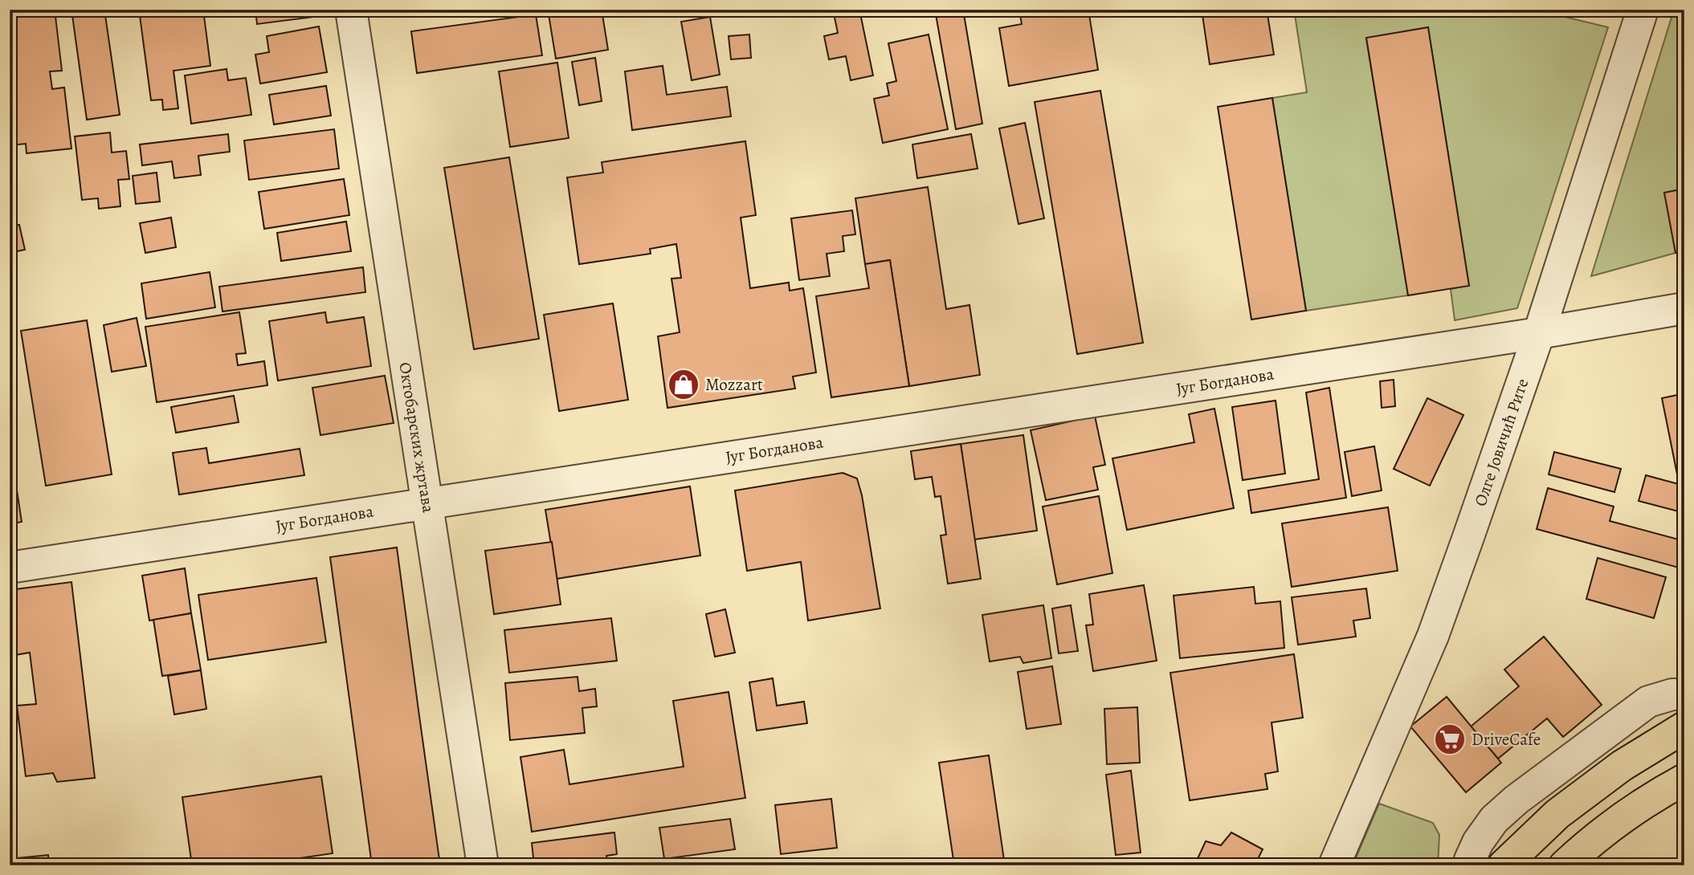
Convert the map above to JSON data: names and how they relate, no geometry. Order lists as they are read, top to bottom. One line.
{"streets":{"street":["Југ Богданова","Октобарских жртава","Олге Јовичић Рите"]},"crossings":[["Југ Богданова","Октобарских жртава"],["Југ Богданова","Олге Јовичић Рите"]],"places":{"shop":["Mozzart"],"supermarket":["DriveCafe"]}}
